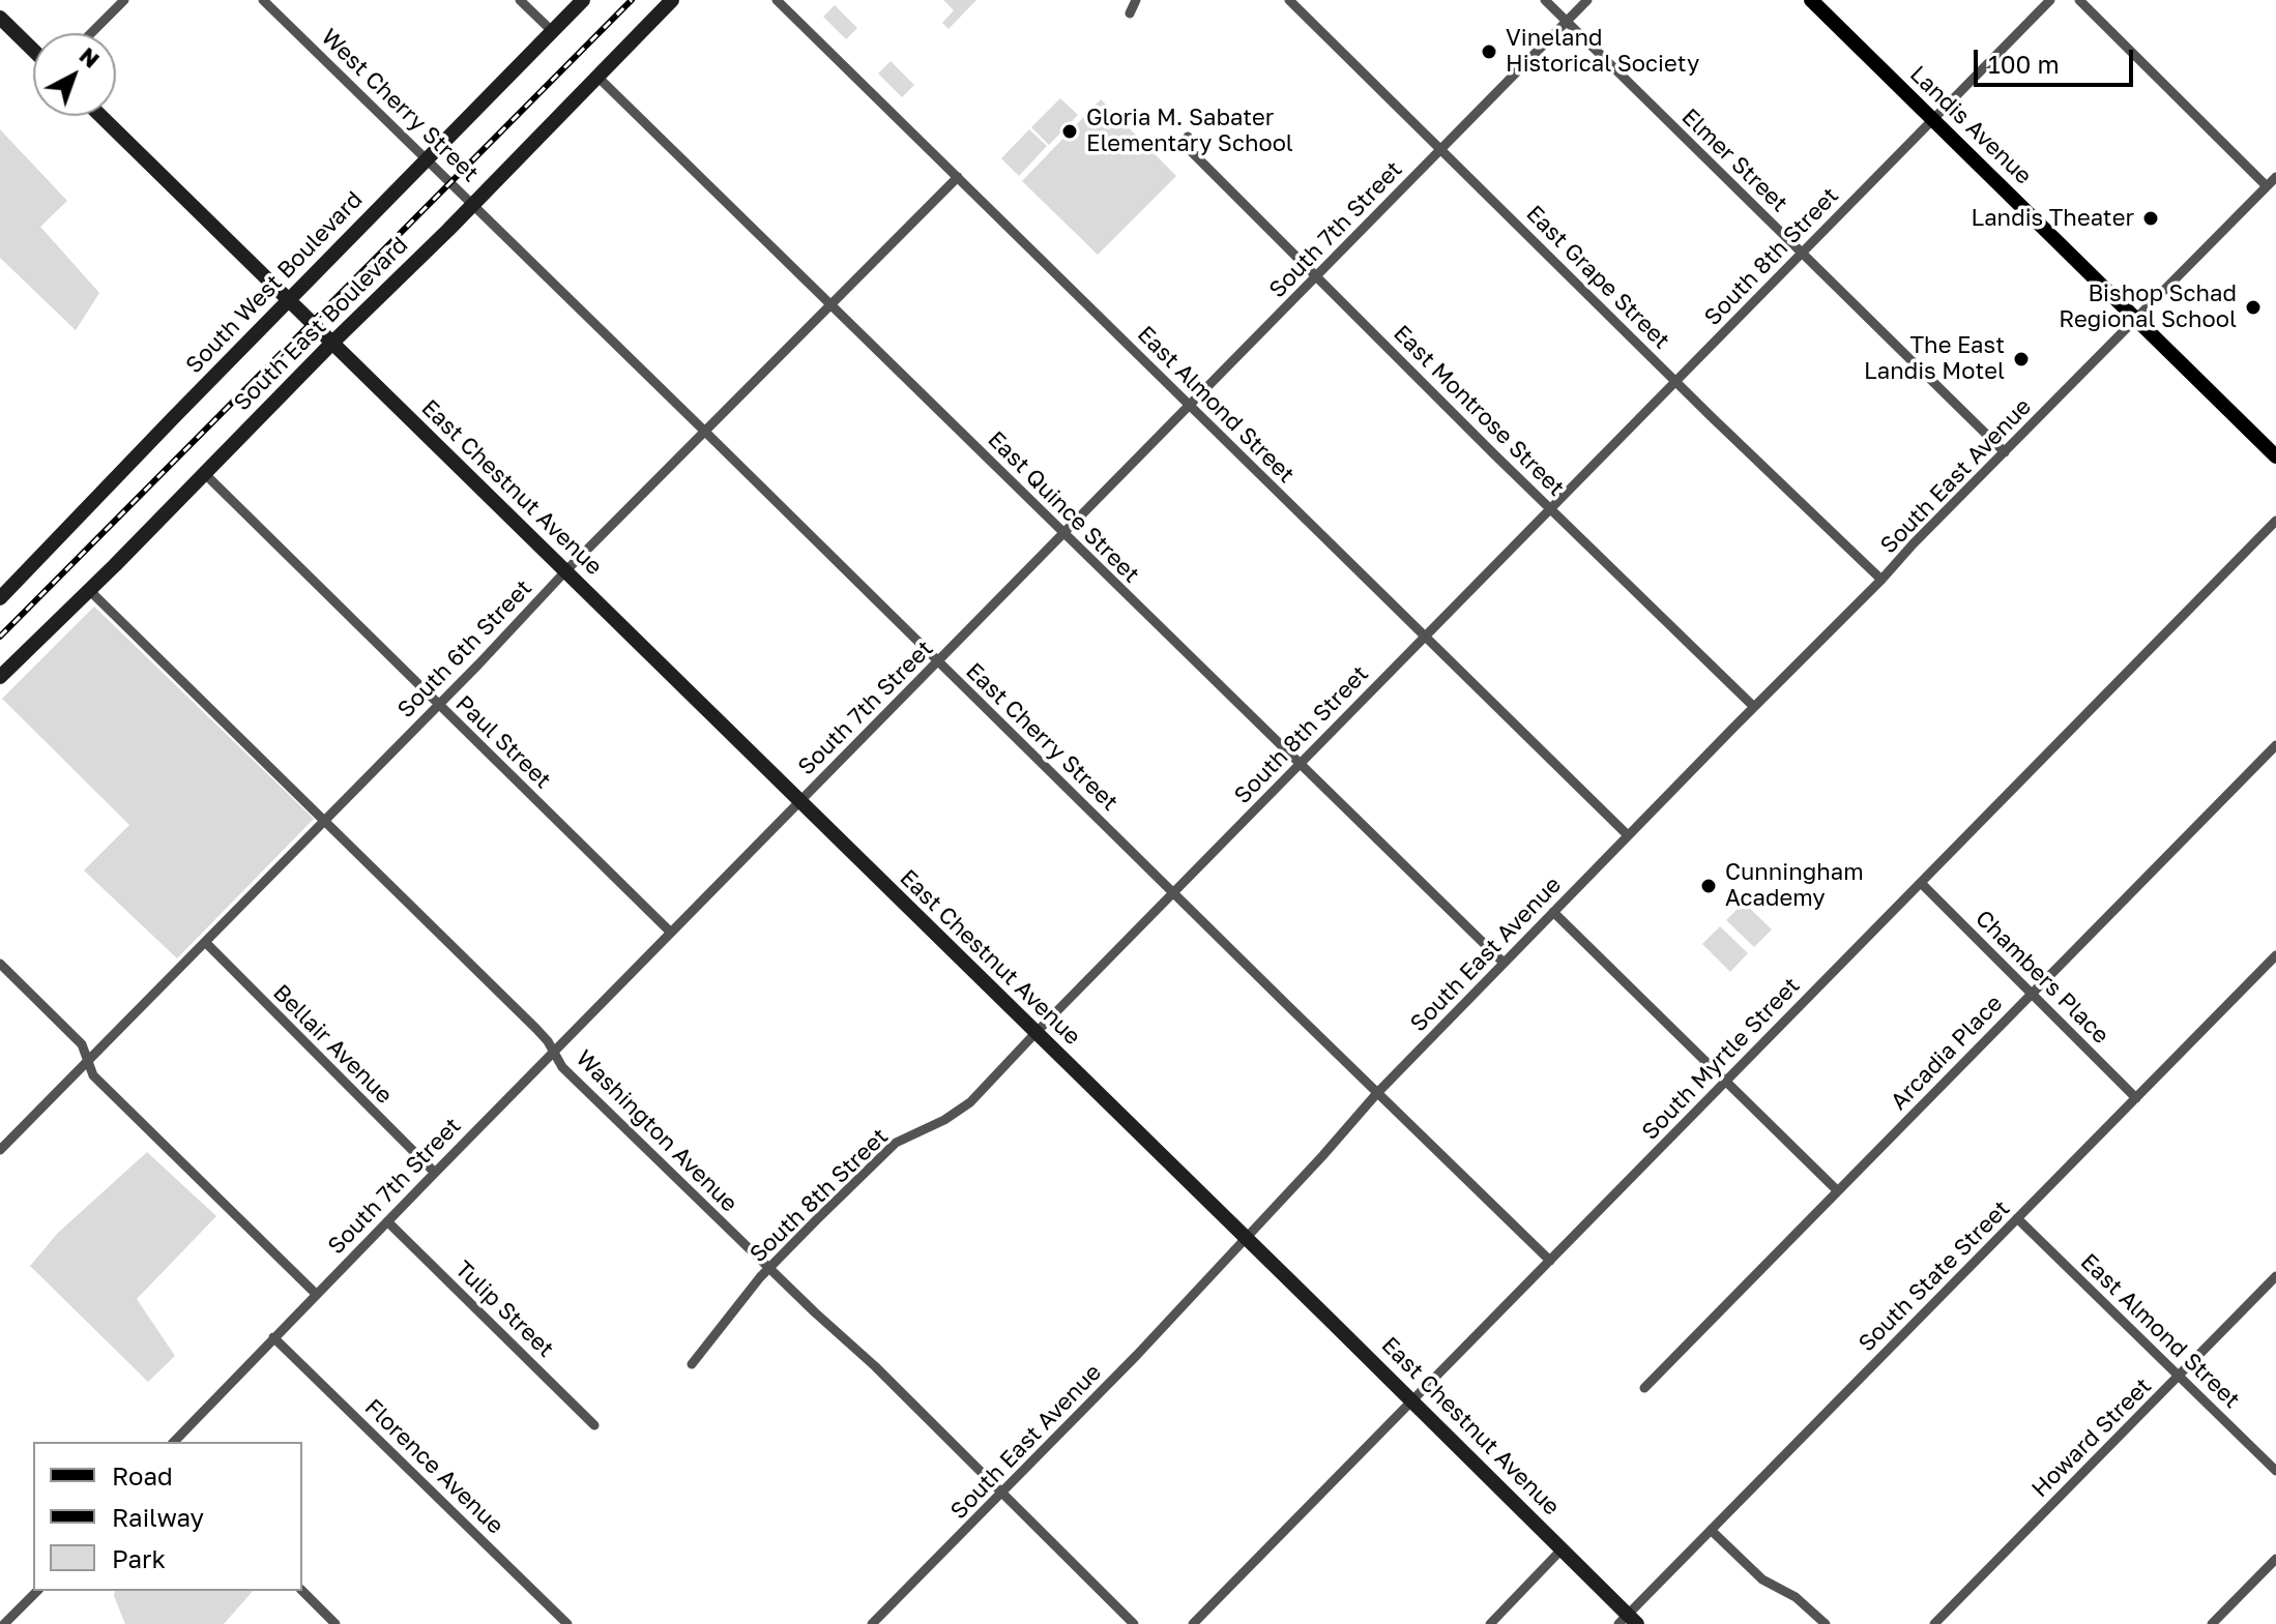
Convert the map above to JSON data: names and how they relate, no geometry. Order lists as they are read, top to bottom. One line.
{"streets":{"main road":["Landis Avenue"],"street":["West Cherry Street","Elmer Street","South 7th Street","South 8th Street","East Grape Street","South West Boulevard","South East Boulevard","East Almond Street","East Montrose Street","South East Avenue","East Chestnut Avenue","East Quince Street","South 6th Street","East Cherry Street","Paul Street","Chambers Place","Bellair Avenue","Arcadia Place","South Myrtle Street","Washington Avenue","South State Street","Tulip Street","Howard Street","Florence Avenue"]},"crossings":[["West Cherry Street","South West Boulevard"],["West Cherry Street","South East Boulevard"],["West Cherry Street","East Cherry Street"],["Landis Avenue","South 8th Street"],["Landis Avenue","South East Avenue"],["Elmer Street","South 7th Street"],["Elmer Street","South 8th Street"],["Elmer Street","South East Avenue"],["South 7th Street","East Grape Street"],["South 7th Street","East Almond Street"],["South 7th Street","East Montrose Street"],["South 7th Street","East Chestnut Avenue"],["South 7th Street","East Quince Street"],["South 7th Street","East Cherry Street"],["South 7th Street","Paul Street"],["South 7th Street","Bellair Avenue"],["South 7th Street","Washington Avenue"],["South 7th Street","Tulip Street"],["South 7th Street","Florence Avenue"],["South 8th Street","East Grape Street"],["South 8th Street","East Almond Street"],["South 8th Street","East Montrose Street"],["South 8th Street","East Chestnut Avenue"],["South 8th Street","East Quince Street"],["South 8th Street","East Cherry Street"],["South 8th Street","Washington Avenue"],["East Grape Street","South East Avenue"],["South West Boulevard","East Chestnut Avenue"],["South East Boulevard","East Chestnut Avenue"],["South East Boulevard","East Quince Street"],["South East Boulevard","East Cherry Street"],["South East Boulevard","Paul Street"],["South East Boulevard","Washington Avenue"],["East Almond Street","South East Avenue"],["East Almond Street","South 6th Street"],["East Almond Street","South State Street"],["East Almond Street","Howard Street"],["East Montrose Street","South East Avenue"],["South East Avenue","East Chestnut Avenue"],["South East Avenue","East Quince Street"],["South East Avenue","East Cherry Street"],["South East Avenue","Washington Avenue"],["East Chestnut Avenue","South 6th Street"],["East Chestnut Avenue","South Myrtle Street"],["East Chestnut Avenue","South State Street"],["East Quince Street","South 6th Street"],["South 6th Street","East Cherry Street"],["South 6th Street","Paul Street"],["South 6th Street","Bellair Avenue"],["South 6th Street","Washington Avenue"],["East Cherry Street","South Myrtle Street"],["Chambers Place","Arcadia Place"],["Chambers Place","South Myrtle Street"],["Chambers Place","South State Street"]],"places":["Vineland Historical Society","Gloria M. Sabater Elementary School","Landis Theater","Bishop Schad Regional School","The East Landis Motel","Cunningham Academy"],"legend":["Road","Railway","Park"],"scale_bar":"100 m","north":"top right"}
